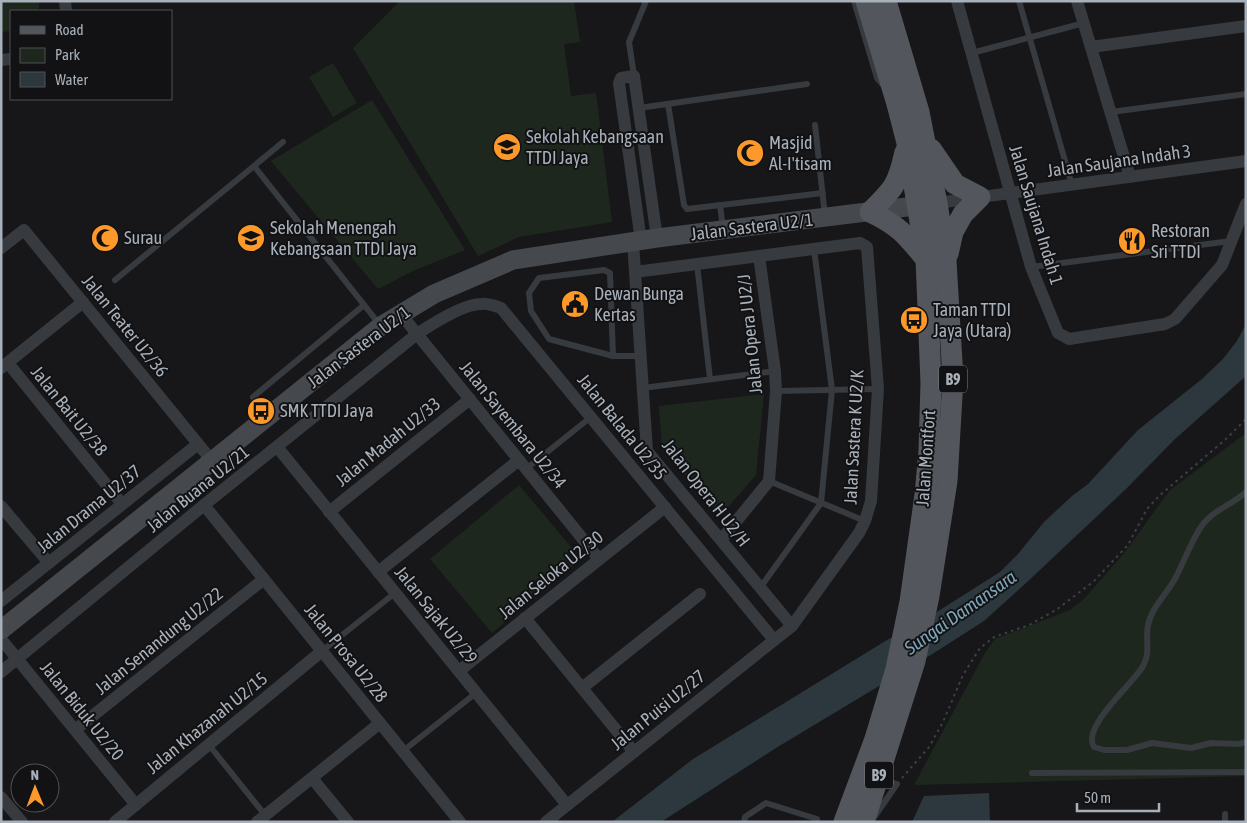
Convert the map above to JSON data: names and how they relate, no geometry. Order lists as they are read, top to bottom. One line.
{"streets":{"main road":["B9","Jalan Montfort"],"street":["Jalan Saujana Indah 3","Jalan Saujana Indah 1","Jalan Sastera U2/1","Jalan Teater U2/36","Jalan Opera J U2/J","Jalan Bait U2/38","Jalan Sayembara U2/34","Jalan Balada U2/35","Jalan Sastera K U2/K","Jalan Madah U2/33","Jalan Buana U2/21","Jalan Opera H U2/H","Jalan Drama U2/37","Jalan Seloka U2/30","Jalan Sajak U2/29","Jalan Senandung U2/22","Jalan Prosa U2/28","Jalan Puisi U2/27","Jalan Biduk U2/20","Jalan Khazanah U2/15"]},"crossings":[["Jalan Saujana Indah 3","Jalan Saujana Indah 1"],["Jalan Saujana Indah 3","Jalan Sastera U2/1"],["Jalan Saujana Indah 3","Jalan Montfort"],["Jalan Sastera U2/1","Jalan Teater U2/36"],["Jalan Sastera U2/1","Jalan Sayembara U2/34"],["Jalan Sastera U2/1","Jalan Montfort"],["Jalan Sastera U2/1","Jalan Opera H U2/H"],["Jalan Teater U2/36","Jalan Drama U2/37"],["Jalan Opera J U2/J","Jalan Sastera K U2/K"],["Jalan Bait U2/38","Jalan Drama U2/37"],["Jalan Sayembara U2/34","Jalan Balada U2/35"],["Jalan Sayembara U2/34","Jalan Madah U2/33"],["Jalan Sayembara U2/34","Jalan Buana U2/21"],["Jalan Sayembara U2/34","Jalan Seloka U2/30"],["Jalan Balada U2/35","Jalan Buana U2/21"],["Jalan Balada U2/35","Jalan Seloka U2/30"],["Jalan Balada U2/35","Jalan Puisi U2/27"],["Jalan Sastera K U2/K","Jalan Opera H U2/H"],["Jalan Sastera K U2/K","Jalan Puisi U2/27"],["Jalan Madah U2/33","Jalan Sajak U2/29"],["Jalan Buana U2/21","Jalan Sajak U2/29"],["Jalan Buana U2/21","Jalan Prosa U2/28"],["Jalan Buana U2/21","Jalan Biduk U2/20"],["Jalan Opera H U2/H","Jalan Puisi U2/27"],["Jalan Seloka U2/30","Jalan Sajak U2/29"],["Jalan Sajak U2/29","Jalan Puisi U2/27"],["Jalan Senandung U2/22","Jalan Prosa U2/28"],["Jalan Senandung U2/22","Jalan Biduk U2/20"],["Jalan Prosa U2/28","Jalan Khazanah U2/15"],["Jalan Biduk U2/20","Jalan Khazanah U2/15"]],"water":["Sungai Damansara"],"places":{"school or university":["Sekolah Kebangsaan TTDI Jaya","Sekolah Menengah Kebangsaan TTDI Jaya"],"mosque":["Masjid Al-I'tisam","Surau"],"restaurant":["Restoran Sri TTDI"],"public building":["Dewan Bunga Kertas"],"bus stop":["Taman TTDI Jaya (Utara)","SMK TTDI Jaya"]},"legend":["Road","Park","Water"],"scale_bar":"50 m","north":"top"}
